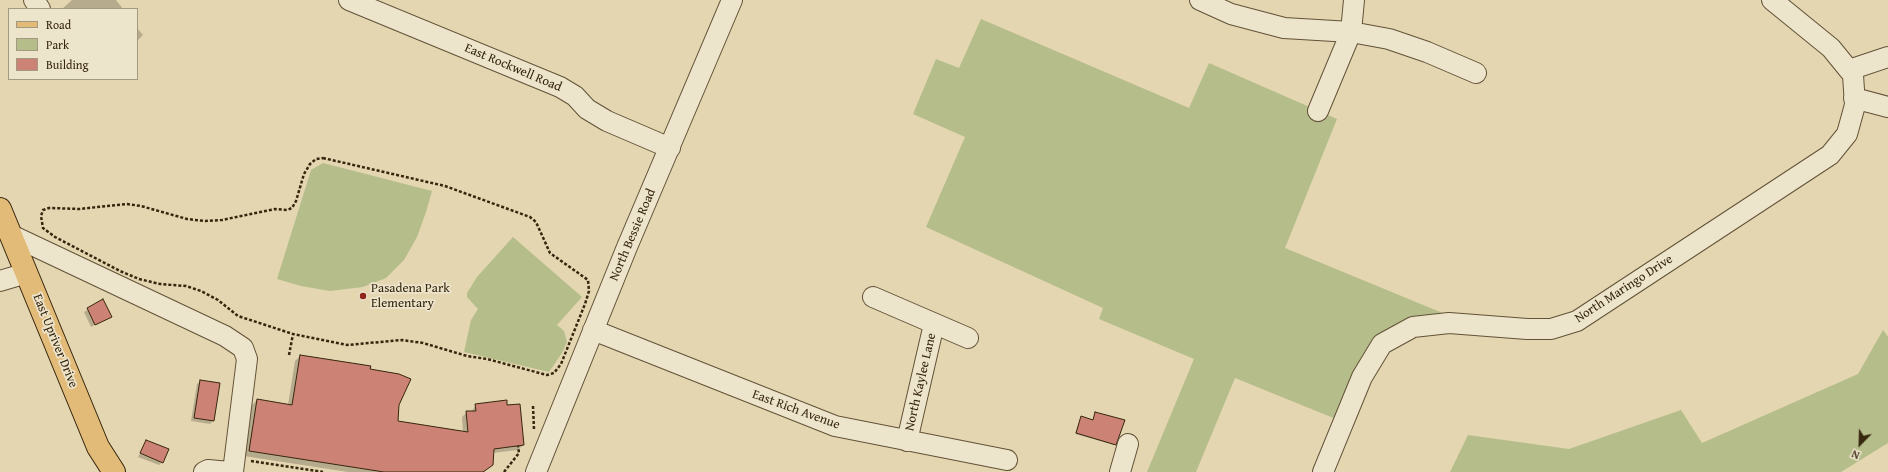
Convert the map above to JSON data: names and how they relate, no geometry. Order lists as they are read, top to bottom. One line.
{"streets":{"main road":["East Upriver Drive"],"street":["East Rockwell Road","North Bessie Road","North Maringo Drive","North Kaylee Lane","East Rich Avenue"]},"crossings":[["East Rockwell Road","North Bessie Road"],["North Bessie Road","East Rich Avenue"],["North Kaylee Lane","East Rich Avenue"]],"places":["Pasadena Park Elementary"],"legend":["Road","Park","Building"],"north":"bottom left"}
